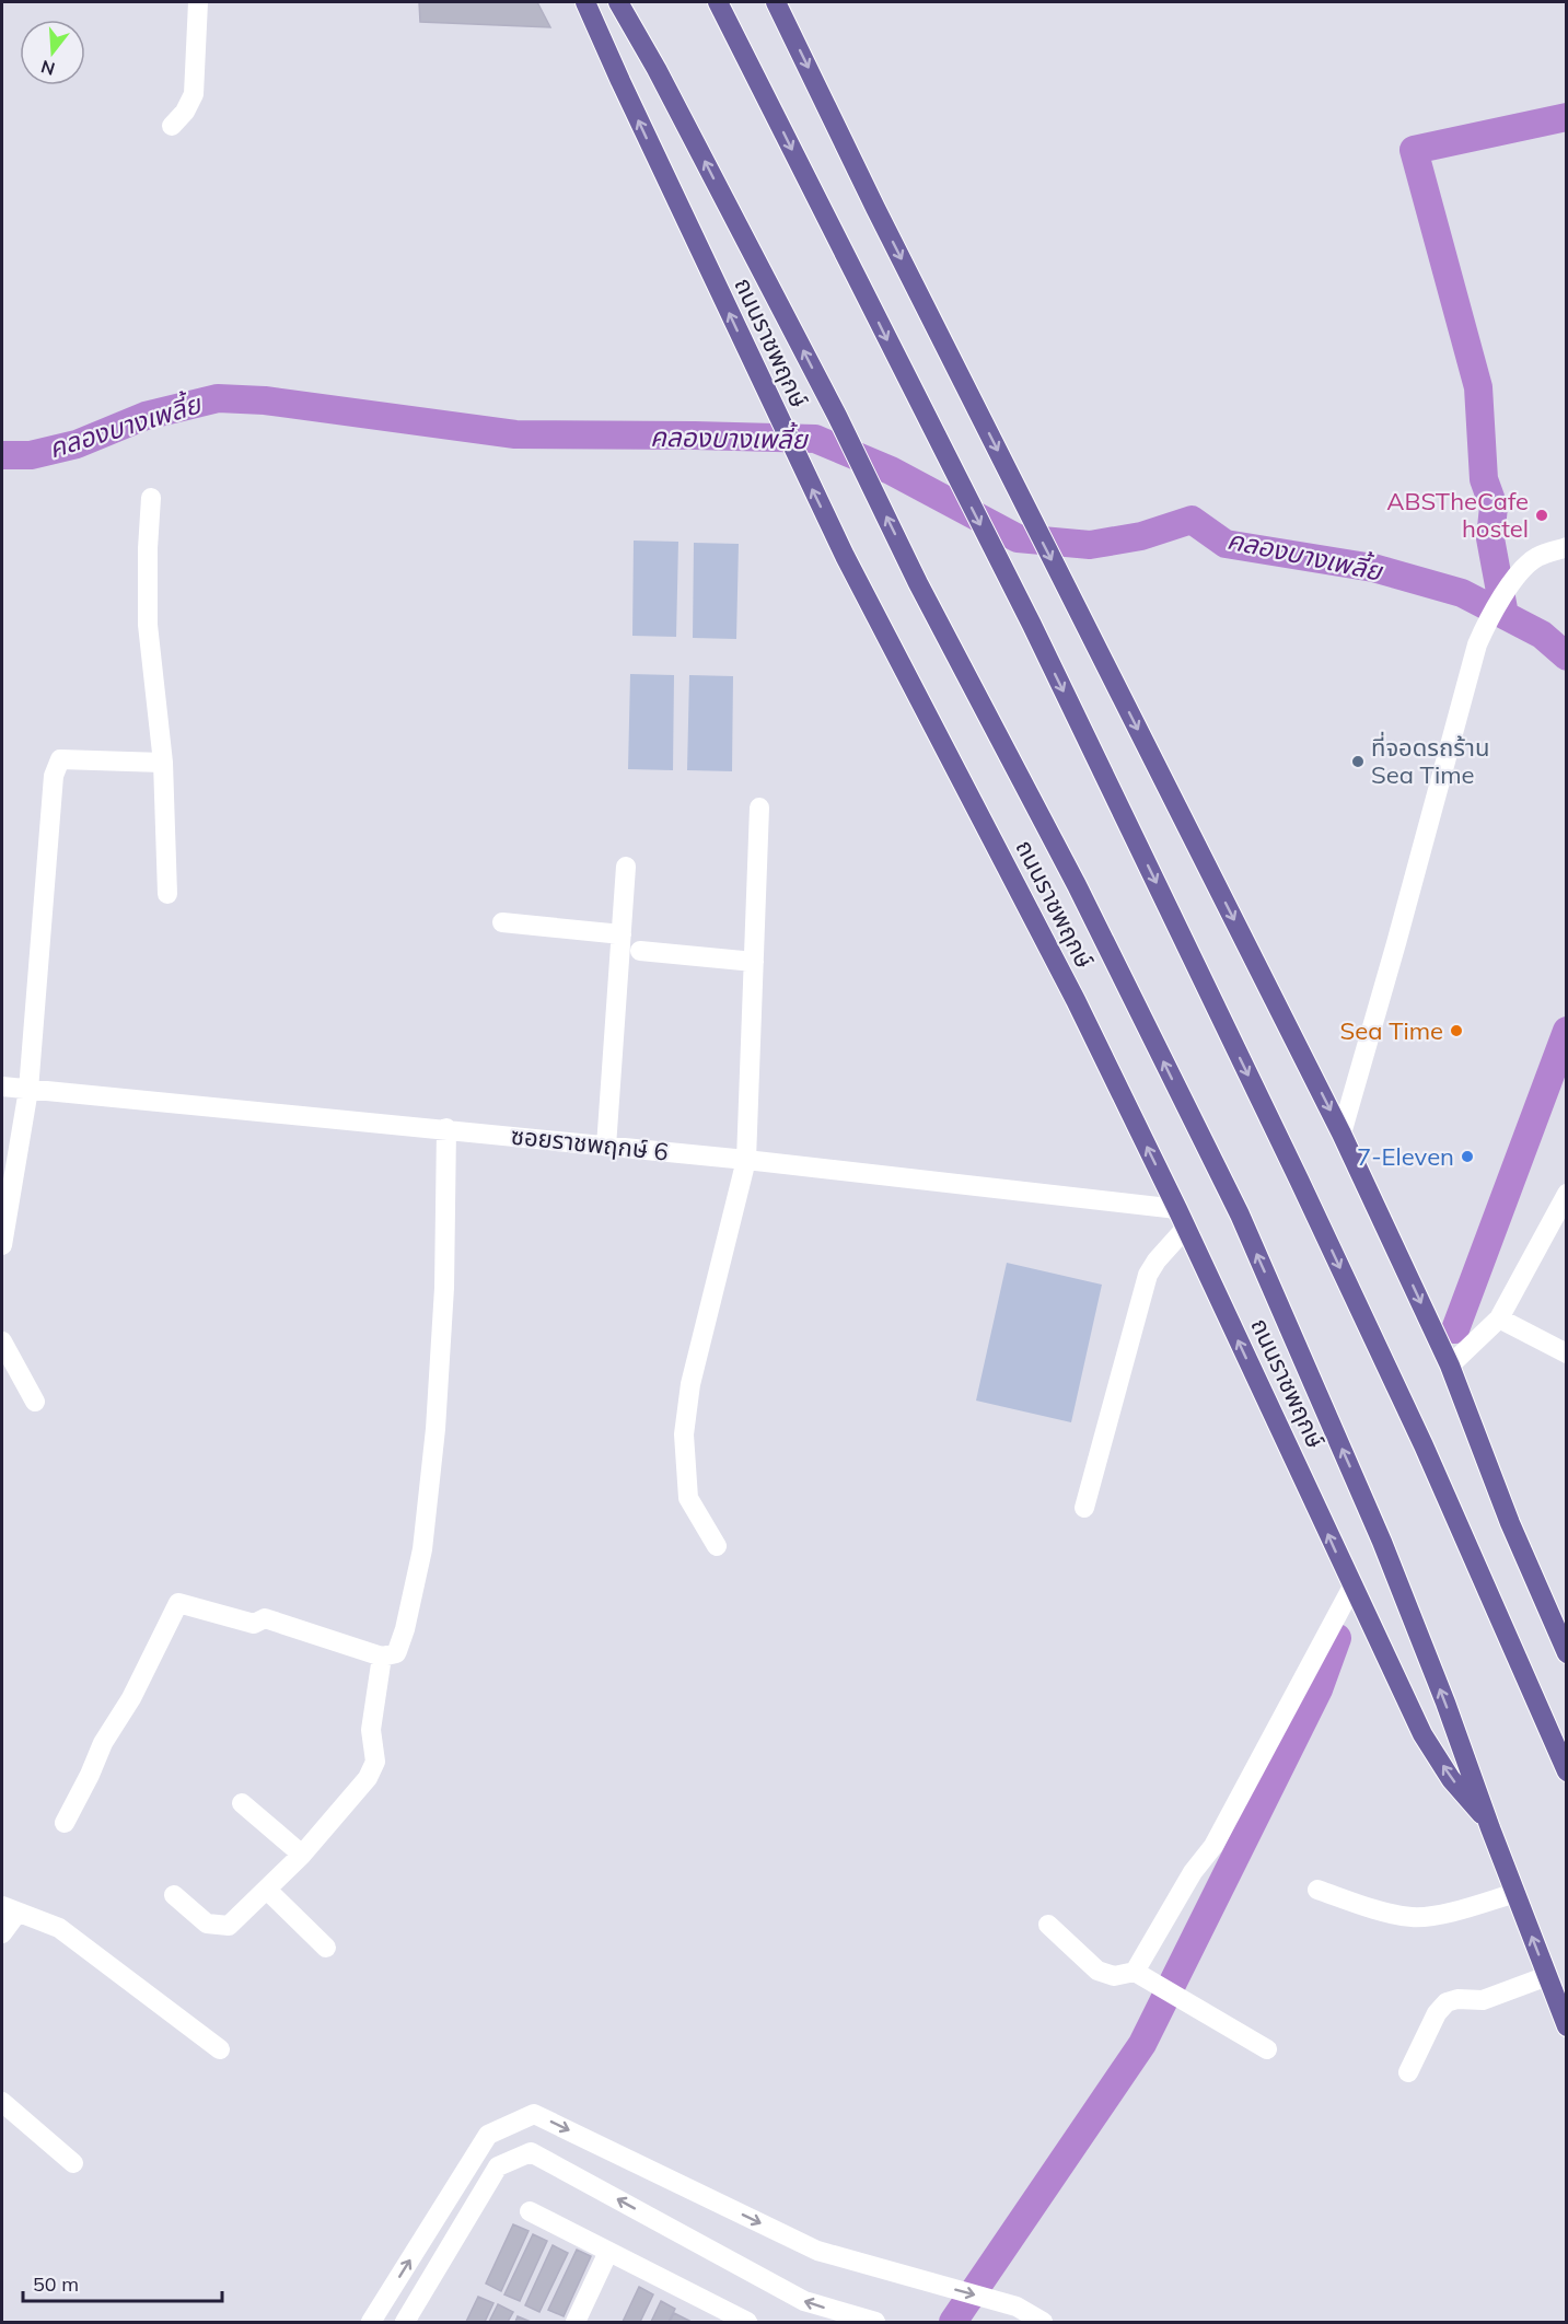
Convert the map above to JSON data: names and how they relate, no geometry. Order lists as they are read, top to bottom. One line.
{"streets":{"main road":["ถนนราชพฤกษ์"],"street":["ซอยราชพฤกษ์ 6"]},"crossings":[["ถนนราชพฤกษ์","ซอยราชพฤกษ์ 6"]],"water":["คลองบางเพลี้ย"],"places":["ABSTheCafe hostel","ที่จอดรถร้าน Sea Time","Sea Time","7-Eleven"],"scale_bar":"50 m","north":"bottom"}
